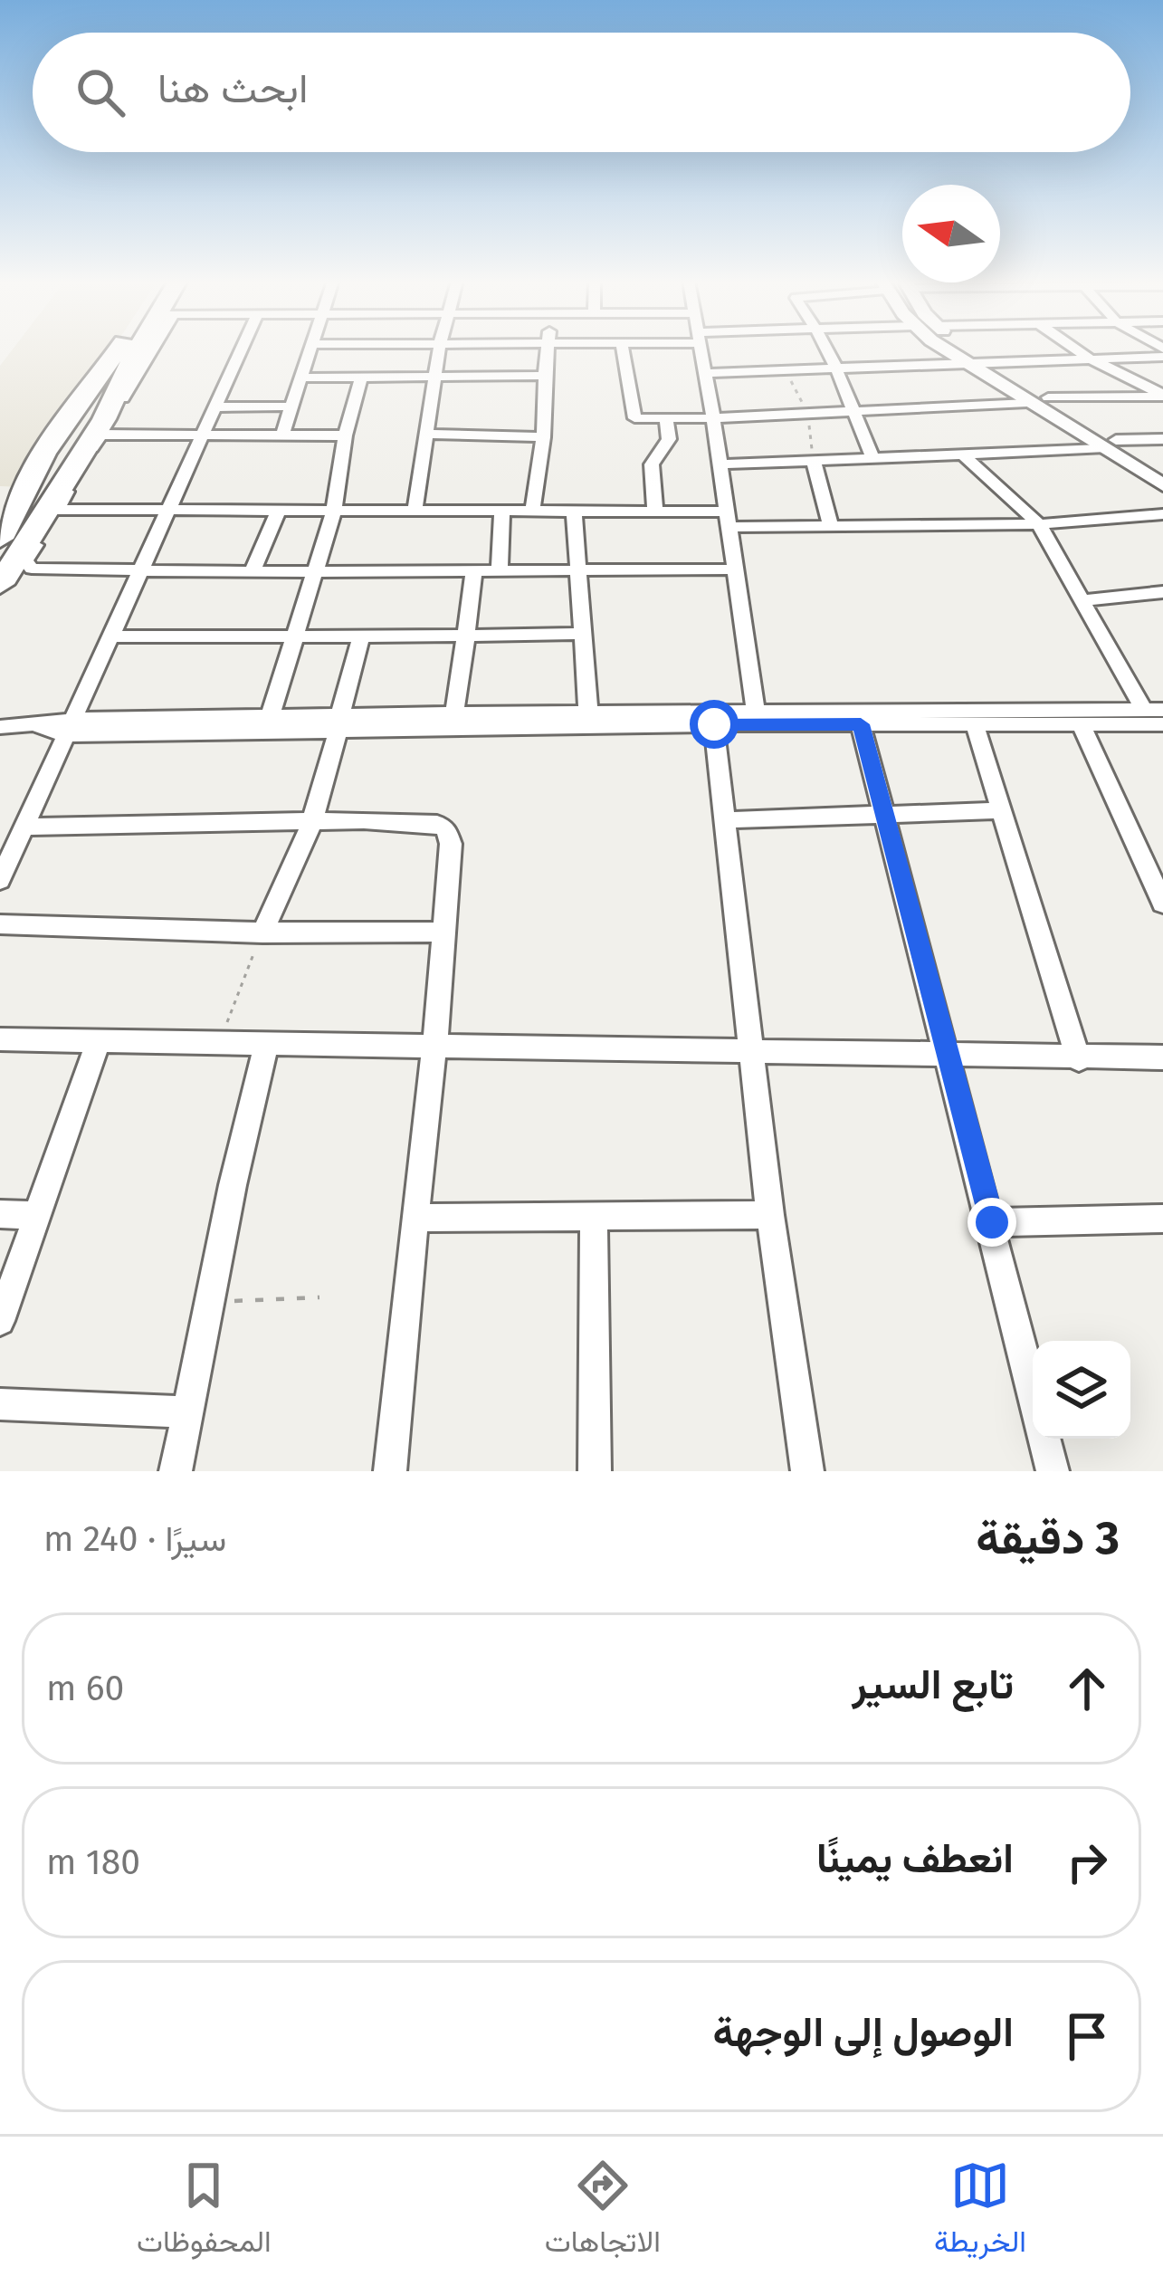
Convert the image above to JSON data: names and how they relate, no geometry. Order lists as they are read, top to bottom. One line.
{"north":"left","page":{"search":"ابحث هنا","heading":["3 دقيقة","سيرًا · 240 m"],"list":[["تابع السير","60 m"],["انعطف يمينًا","180 m"],"الوصول إلى الوجهة"],"nav":["الخريطة","الاتجاهات","المحفوظات"]}}
